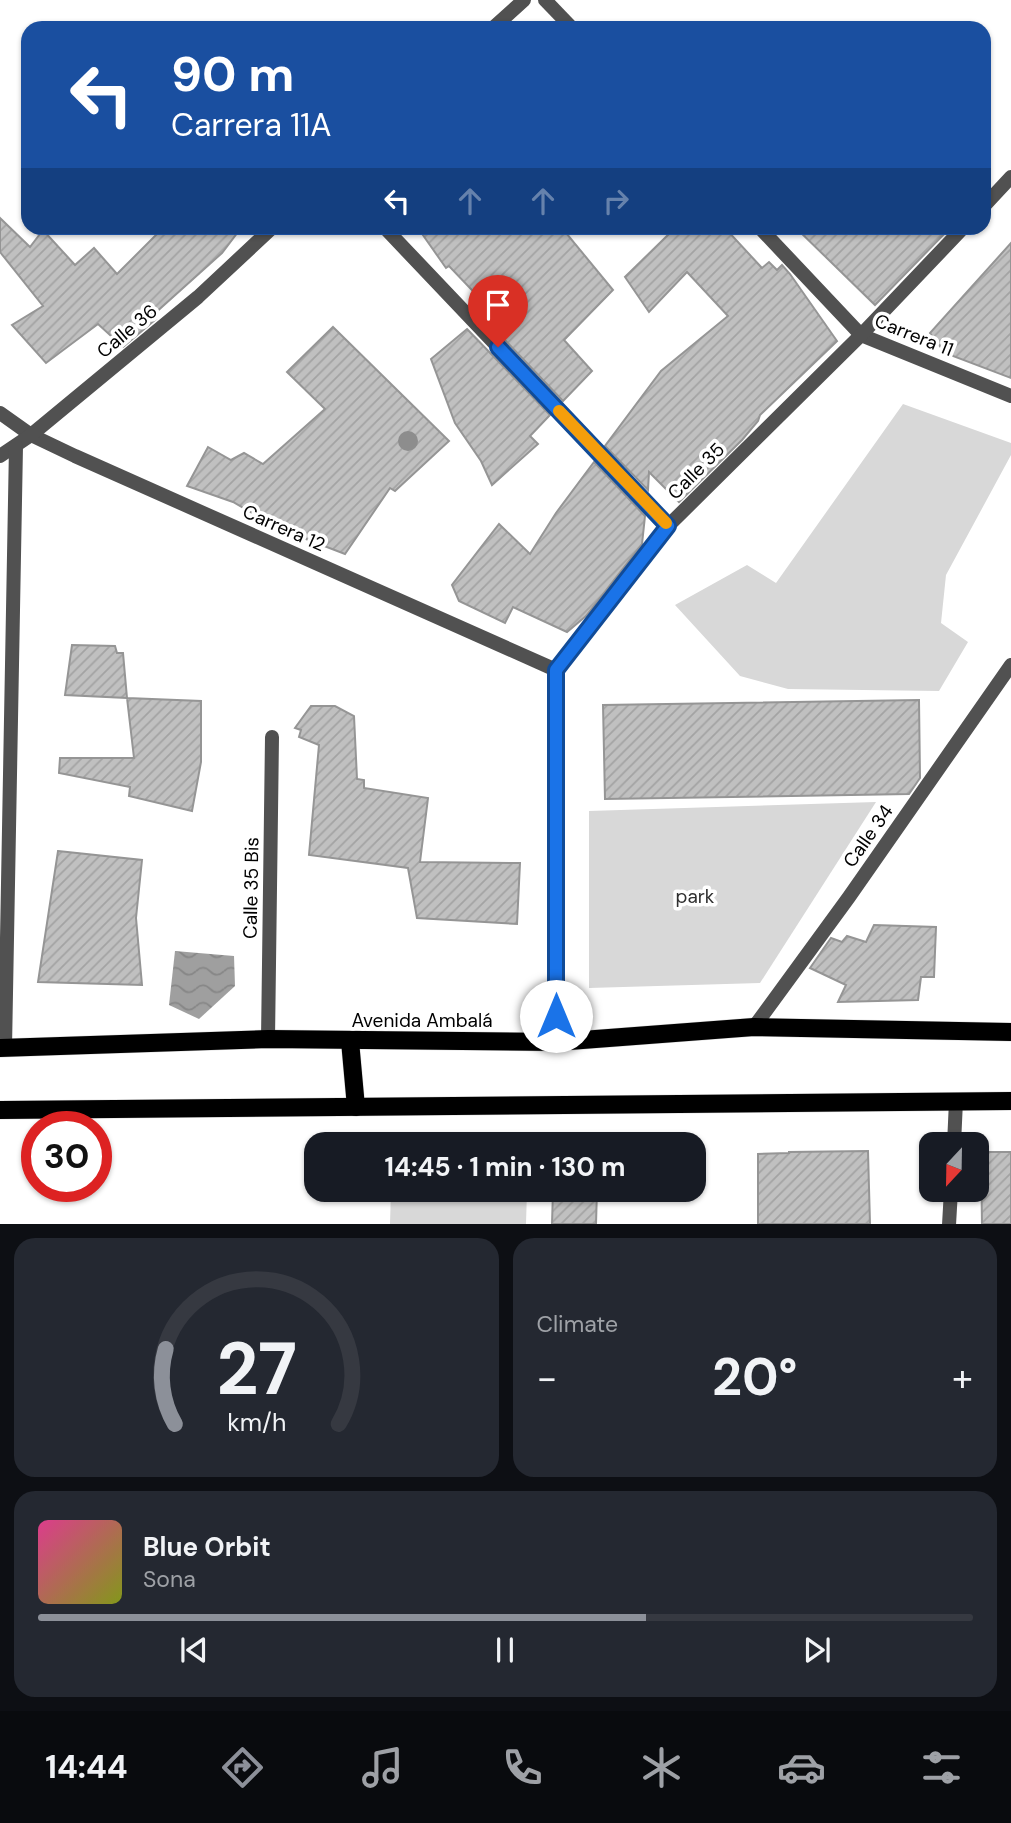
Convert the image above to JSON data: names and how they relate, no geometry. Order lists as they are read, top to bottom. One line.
{"streets":{"main road":["Avenida Ambalá"],"street":["Calle 36","Carrera 11","Calle 35","Carrera 12","Calle 34","Calle 35 Bis"]},"crossings":[["Calle 36","Carrera 12"],["Carrera 11","Calle 35"],["Calle 35","Carrera 12"],["Calle 34","Avenida Ambalá"],["Calle 35 Bis","Avenida Ambalá"]],"parks":["park"],"north":"bottom","page":{"turn":["90 m","Carrera 11A"],"limit":"30","trip":"14:45 · 1 min · 130 m","tile":"Climate","heat":["−","20°","+"],"song":["Blue Orbit","Sona"],"tabs":"14:44","gauge":["27","km/h"]}}
